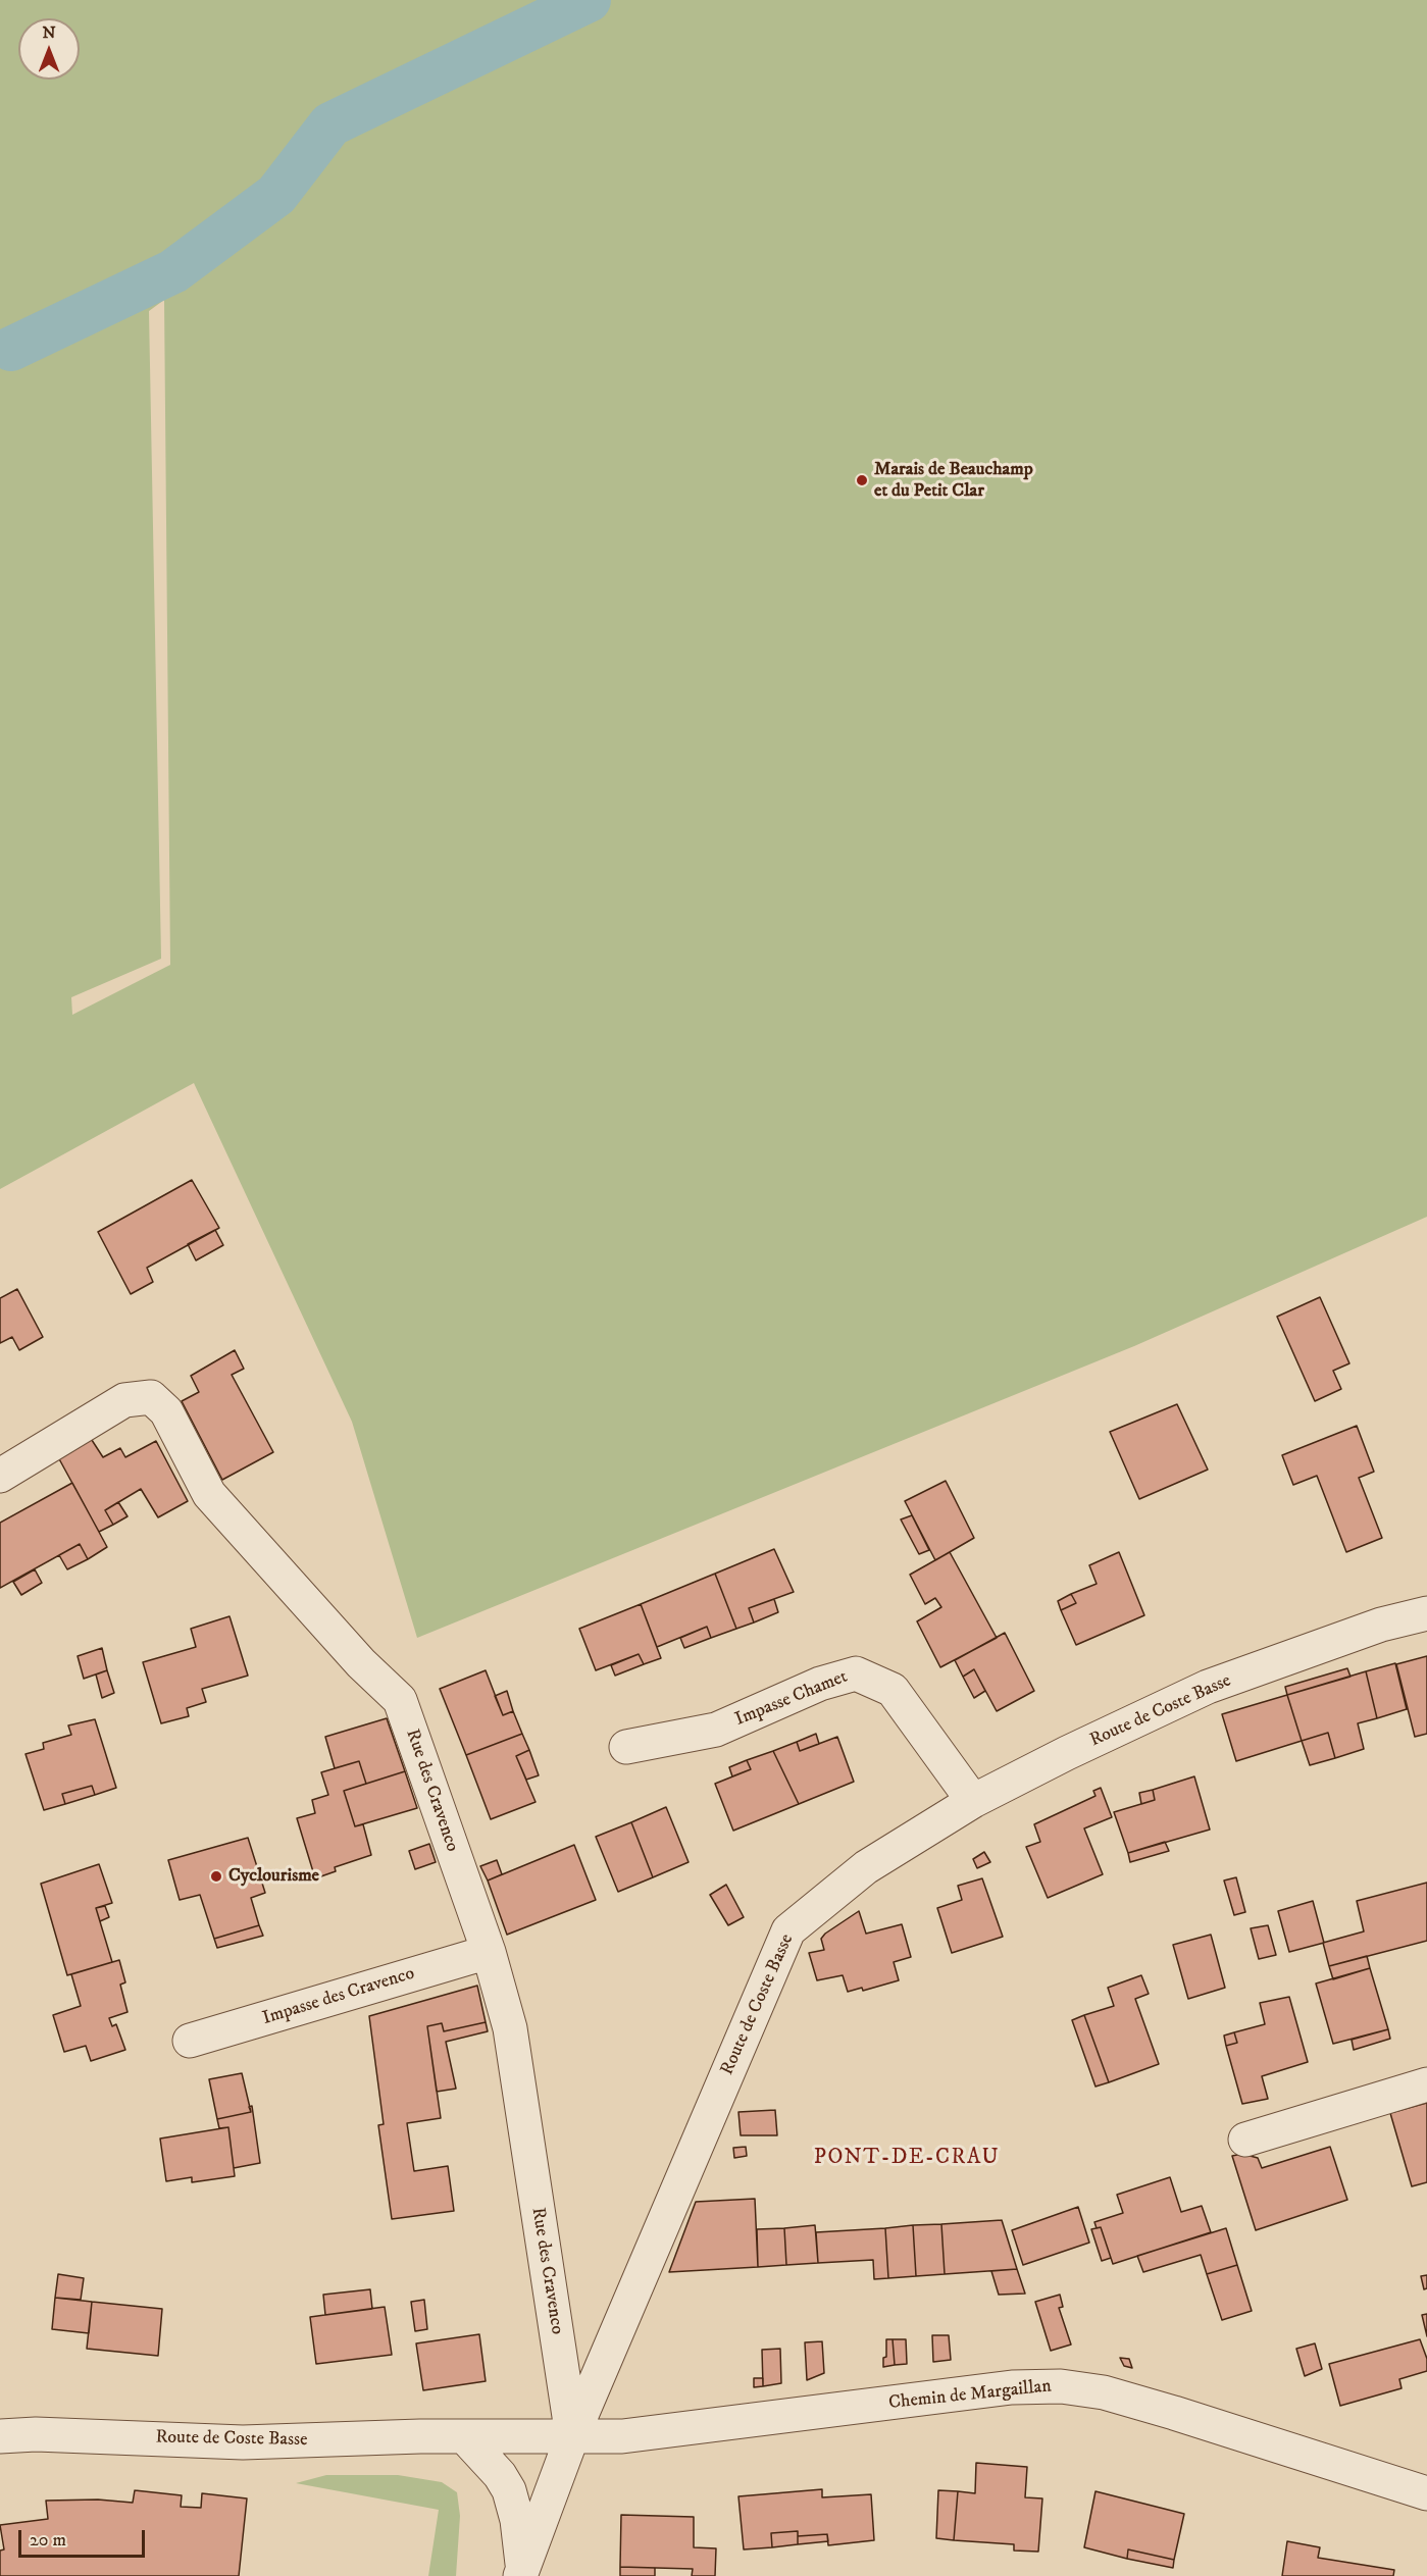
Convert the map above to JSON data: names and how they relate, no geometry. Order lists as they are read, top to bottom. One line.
{"streets":{"street":["Impasse Chamet","Route de Coste Basse","Rue des Cravenco","Impasse des Cravenco","Chemin de Margaillan"]},"crossings":[["Impasse Chamet","Route de Coste Basse"],["Route de Coste Basse","Rue des Cravenco"],["Route de Coste Basse","Chemin de Margaillan"],["Rue des Cravenco","Impasse des Cravenco"],["Rue des Cravenco","Chemin de Margaillan"]],"districts":["PONT-DE-CRAU"],"places":["Marais de Beauchamp et du Petit Clar","Cyclourisme"],"scale_bar":"20 m","north":"top"}
